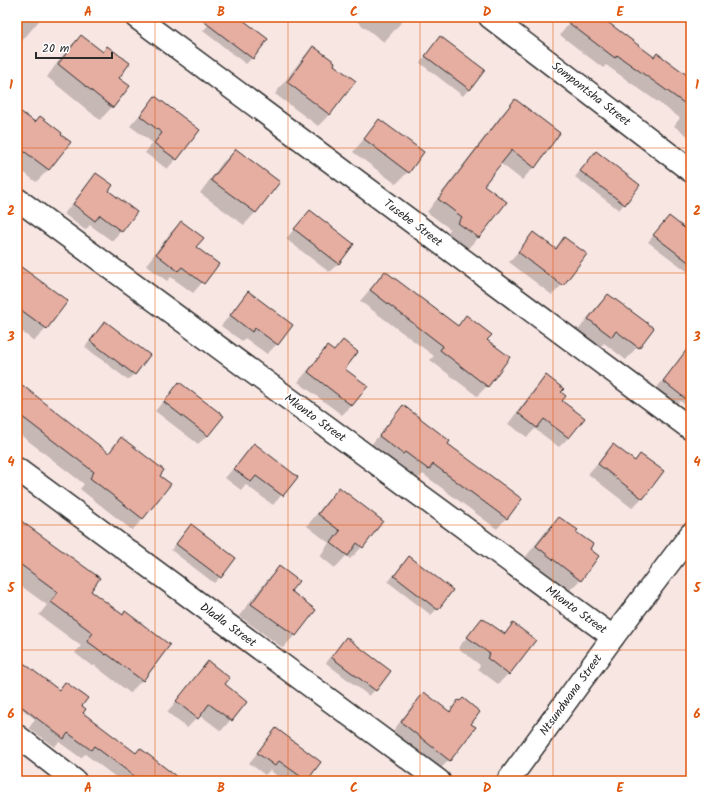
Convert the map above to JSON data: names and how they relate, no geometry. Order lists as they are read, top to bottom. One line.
{"streets":{"street":["Sompontsha Street","Tusebe Street","Mkonto Street","Dladla Street","Ntsundwana Street"]},"crossings":[["Mkonto Street","Ntsundwana Street"]],"scale_bar":"20 m","grid":{"columns":["A","B","C","D","E"],"rows":["1","2","3","4","5","6"]}}
